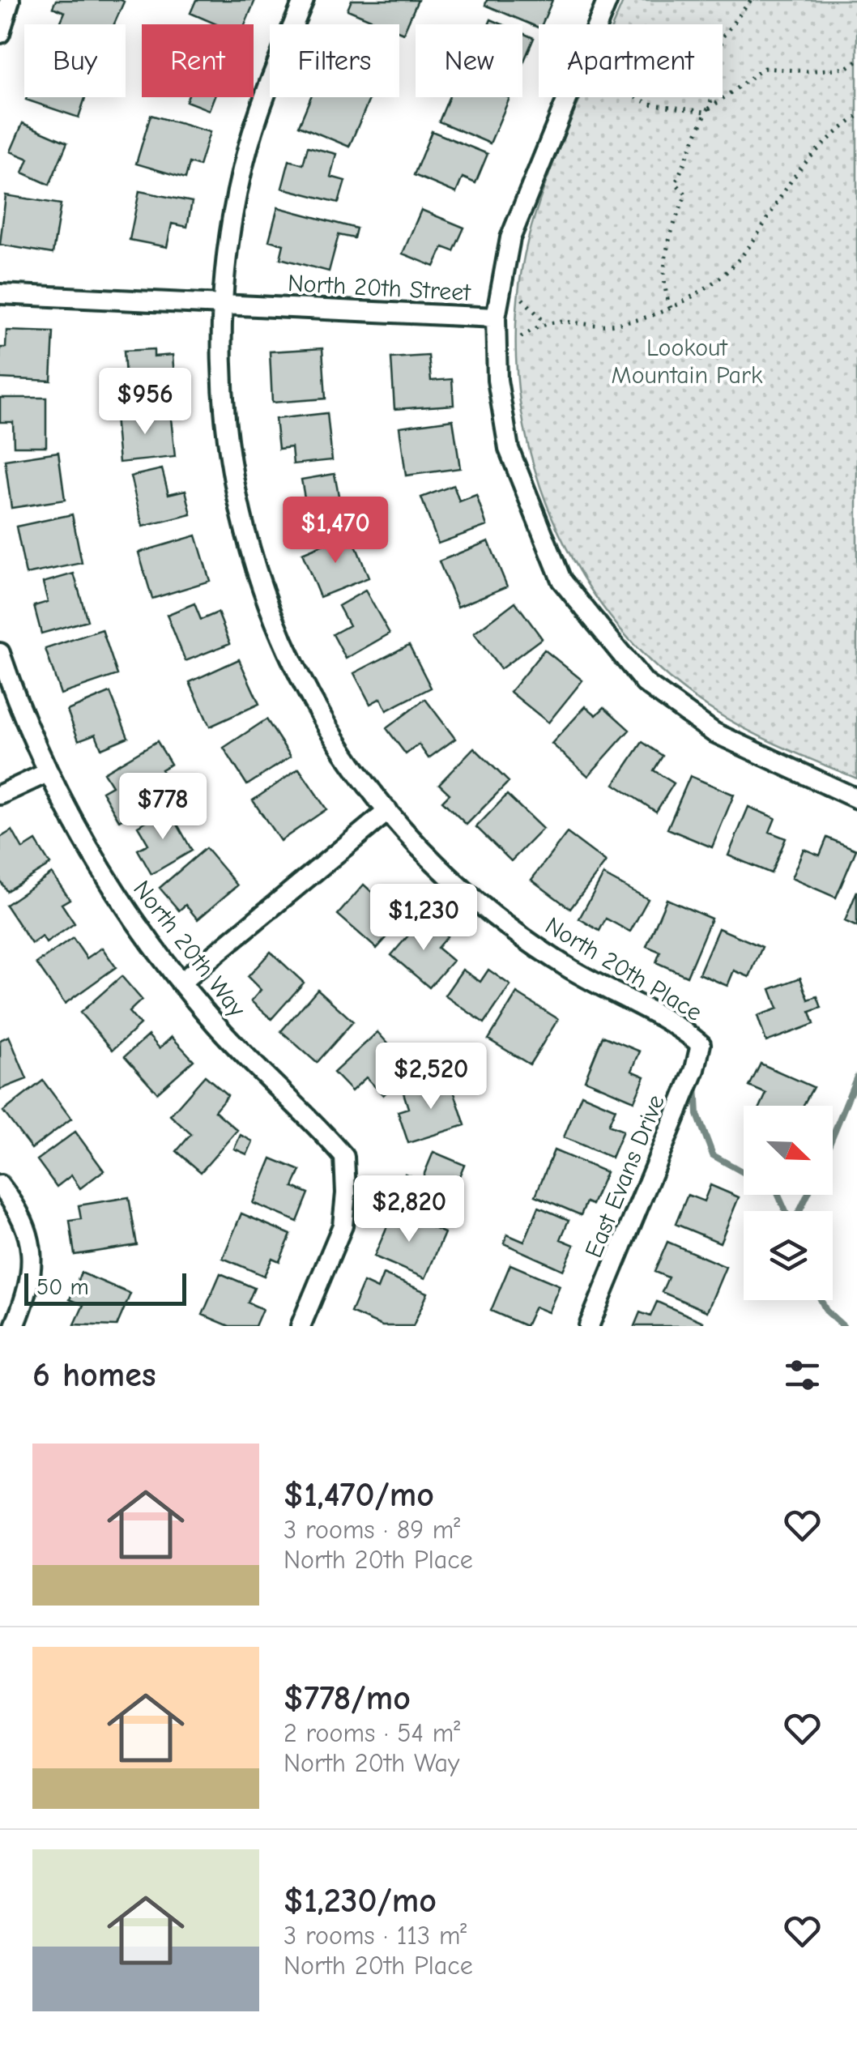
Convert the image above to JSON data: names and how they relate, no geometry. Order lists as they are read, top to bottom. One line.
{"streets":{"street":["North 20th Street","North 20th Way","North 20th Place","East Evans Drive"]},"crossings":[["North 20th Street","North 20th Place"],["North 20th Place","East Evans Drive"]],"parks":["Lookout Mountain Park"],"scale_bar":"50 m","north":"bottom right","page":{"chip":["Buy","Rent","Filters","New","Apartment"],"price":["$956","$1,470","$778","$1,230","$2,520","$2,820"],"scale":"50 m","heading":"6 homes","list":[{"name":"$1,470/mo","note":"3 rooms · 89 m² · North 20th Place"},{"name":"$778/mo","note":"2 rooms · 54 m² · North 20th Way"},{"name":"$1,230/mo","note":"3 rooms · 113 m² · North 20th Place"}]}}
